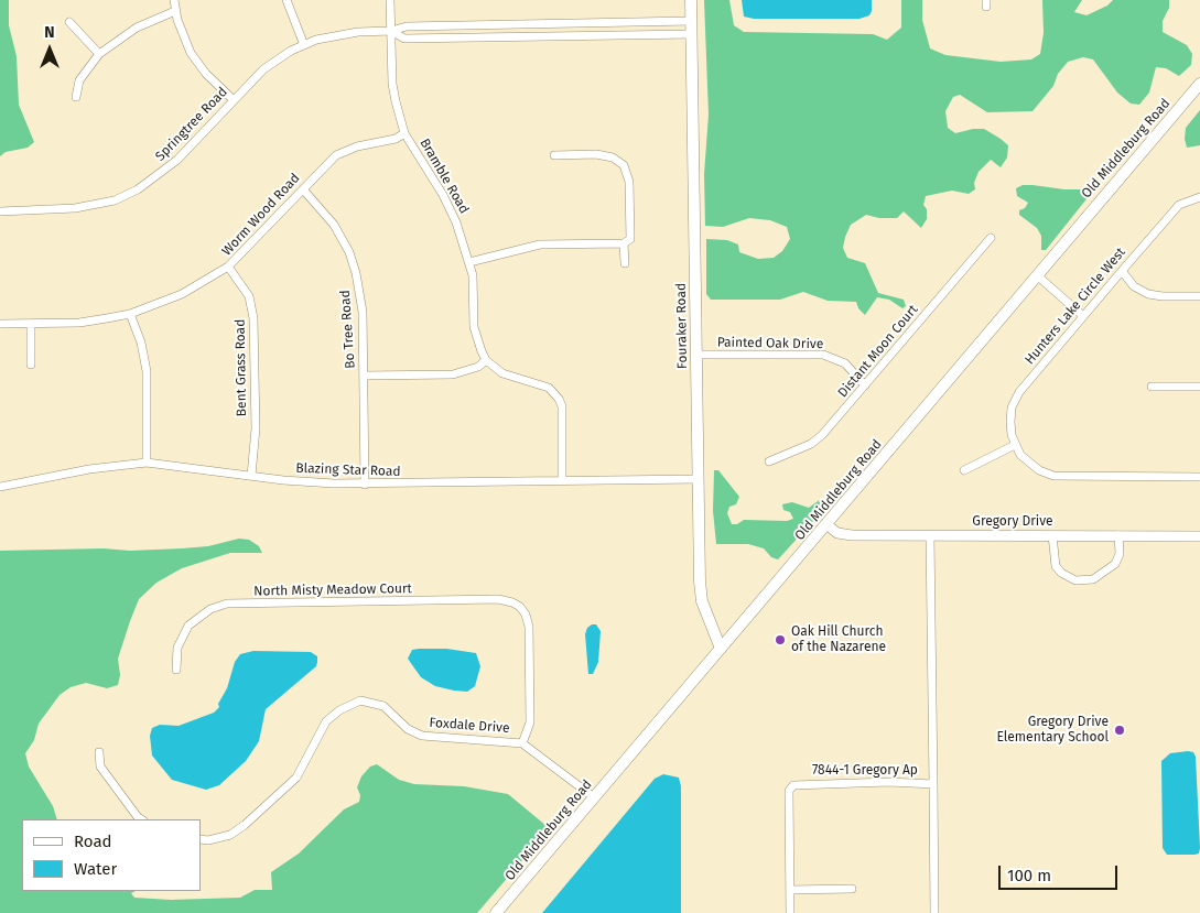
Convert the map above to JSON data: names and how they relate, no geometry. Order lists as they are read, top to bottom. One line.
{"streets":{"main road":["Old Middleburg Road","Fouraker Road"],"street":["Springtree Road","Bramble Road","Worm Wood Road","Hunters Lake Circle West","Bo Tree Road","Painted Oak Drive","Distant Moon Court","Bent Grass Road","Blazing Star Road","Gregory Drive","North Misty Meadow Court","Foxdale Drive","7844-1 Gregory Ap"]},"crossings":[["Springtree Road","Bramble Road"],["Springtree Road","Fouraker Road"],["Old Middleburg Road","Fouraker Road"],["Old Middleburg Road","Gregory Drive"],["Old Middleburg Road","Foxdale Drive"],["Bramble Road","Worm Wood Road"],["Worm Wood Road","Bo Tree Road"],["Worm Wood Road","Bent Grass Road"],["Fouraker Road","Painted Oak Drive"],["Fouraker Road","Blazing Star Road"],["Bo Tree Road","Blazing Star Road"],["Painted Oak Drive","Distant Moon Court"],["Bent Grass Road","Blazing Star Road"],["Gregory Drive","7844-1 Gregory Ap"],["North Misty Meadow Court","Foxdale Drive"]],"places":["Oak Hill Church of the Nazarene","Gregory Drive Elementary School"],"legend":["Road","Water"],"scale_bar":"100 m","north":"top"}
